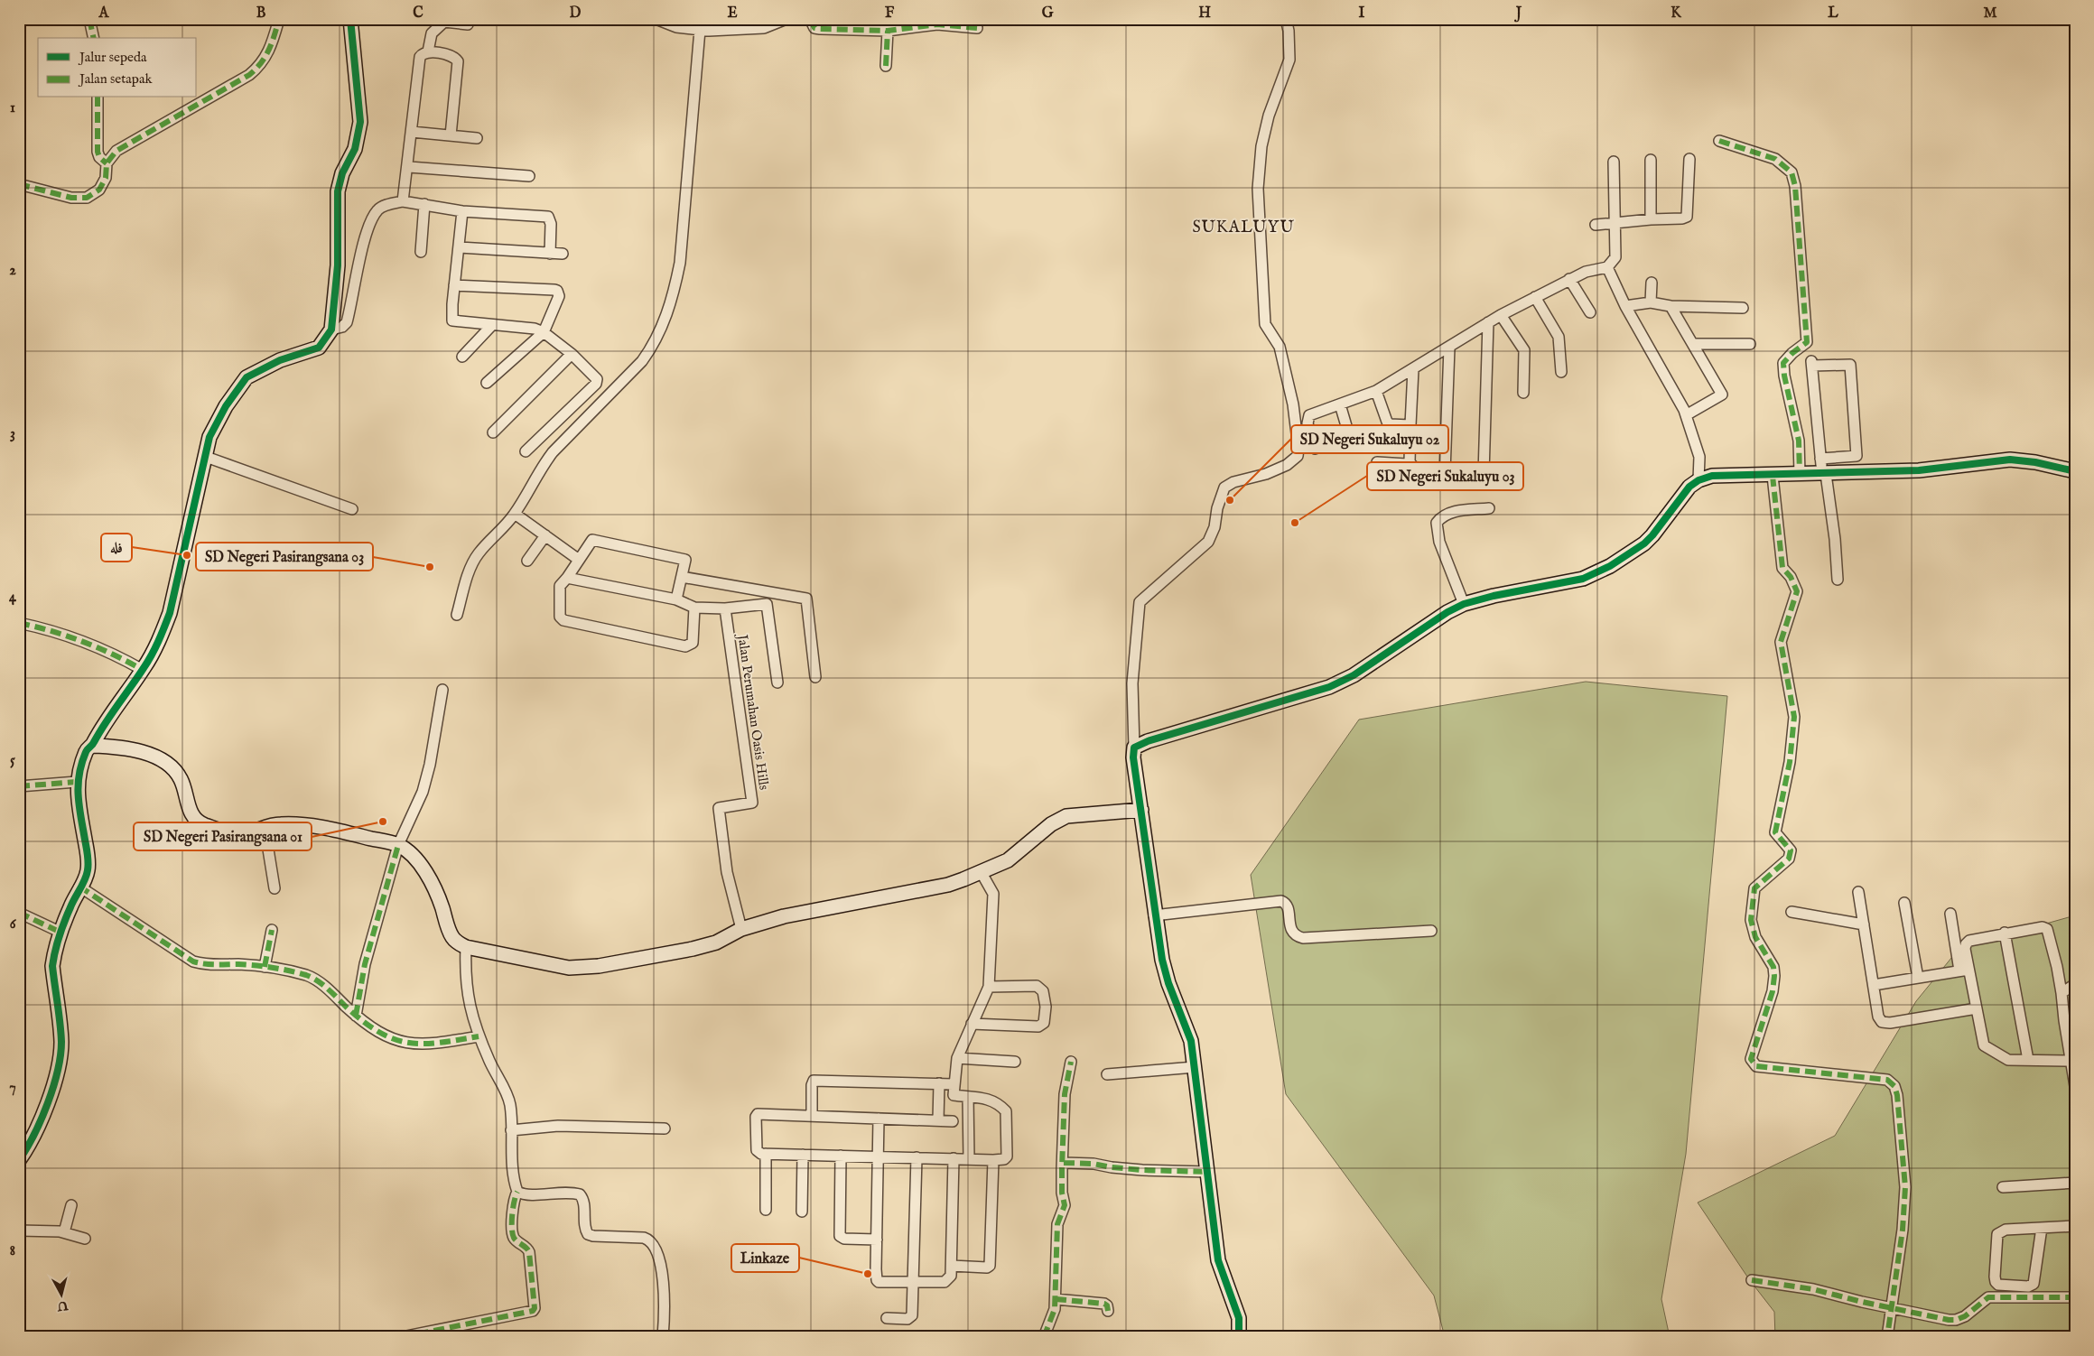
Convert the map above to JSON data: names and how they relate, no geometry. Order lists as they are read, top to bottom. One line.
{"streets":{"street":["Jalan Perumahan Oasis Hills"]},"districts":["SUKALUYU"],"places":["SD Negeri Sukaluyu 02","SD Negeri Sukaluyu 03","فله","SD Negeri Pasirangsana 03","SD Negeri Pasirangsana 01","Linkaze"],"legend":["Jalur sepeda","Jalan setapak"],"north":"bottom","grid":{"columns":["A","B","C","D","E","F","G","H","I","J","K","L","M"],"rows":["1","2","3","4","5","6","7","8"]}}
